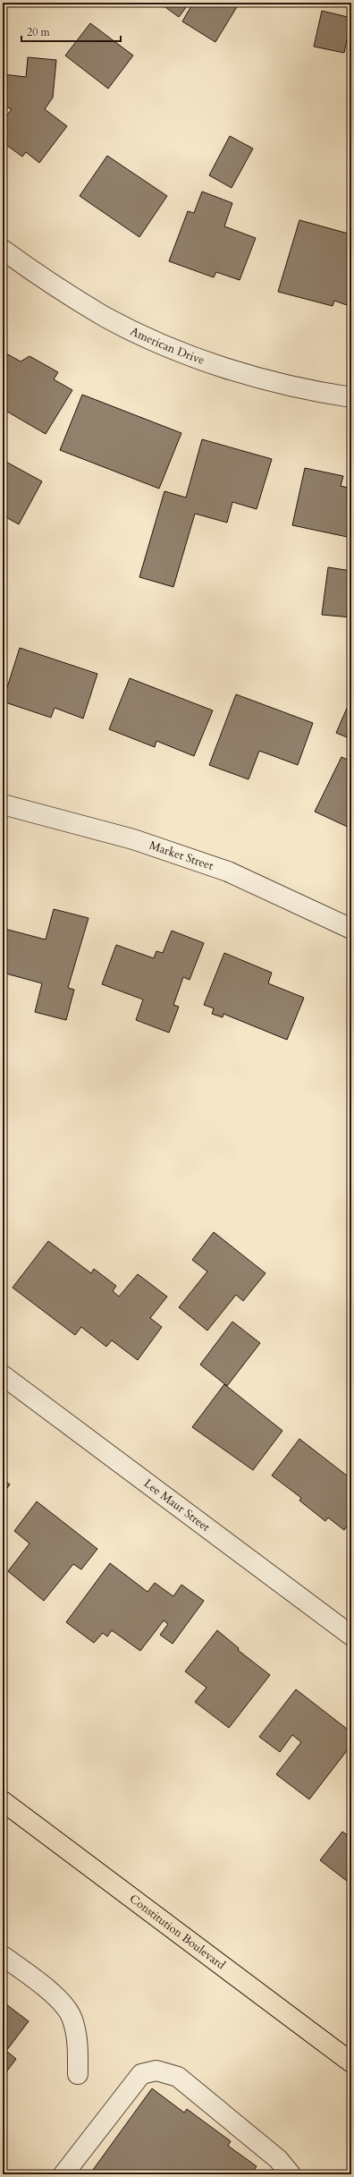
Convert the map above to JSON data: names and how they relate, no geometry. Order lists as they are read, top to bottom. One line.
{"streets":{"main road":["Constitution Boulevard"],"street":["American Drive","Market Street","Lee Maur Street"]},"scale_bar":"20 m"}
